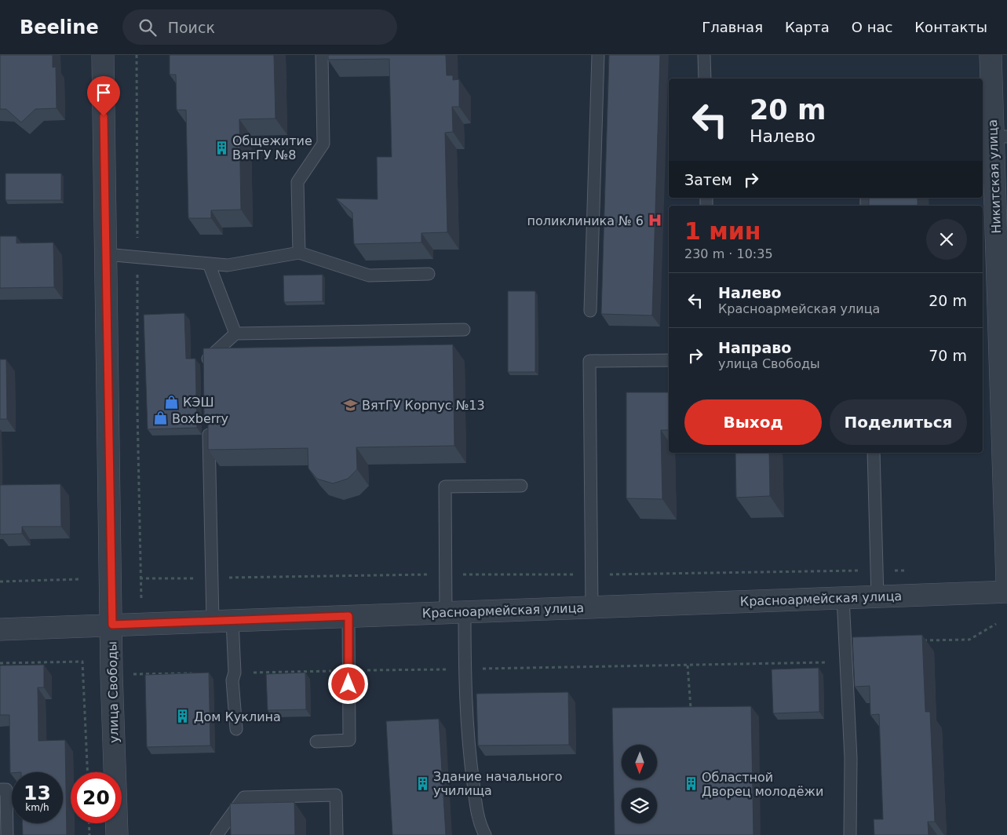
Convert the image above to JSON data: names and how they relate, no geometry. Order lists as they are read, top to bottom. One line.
{"streets":{"street":["Никитская улица","Красноармейская улица","улица Свободы"]},"crossings":[["Красноармейская улица","улица Свободы"]],"places":{"building":["Общежитие ВятГУ №8","Дом Куклина","Здание начального училища","Областной Дворец молодёжи"],"hospital":["поликлиника № 6"],"shop":["КЭШ","Boxberry"],"school or university":["ВятГУ Корпус №13"]},"north":"bottom","page":{"header":"Beeline","search":"Поиск","nav":["Главная","Карта","О нас","Контакты"],"turn":["20 m","Налево"],"then":"Затем","heading":["1 мин","230 m · 10:35"],"list":[{"name":"Налево","note":"Красноармейская улица","value":"20 m"},{"name":"Направо","note":"улица Свободы","value":"70 m"}],"buttons":["Выход","Поделиться"],"speed":"13 km/h","limit":"20"}}
